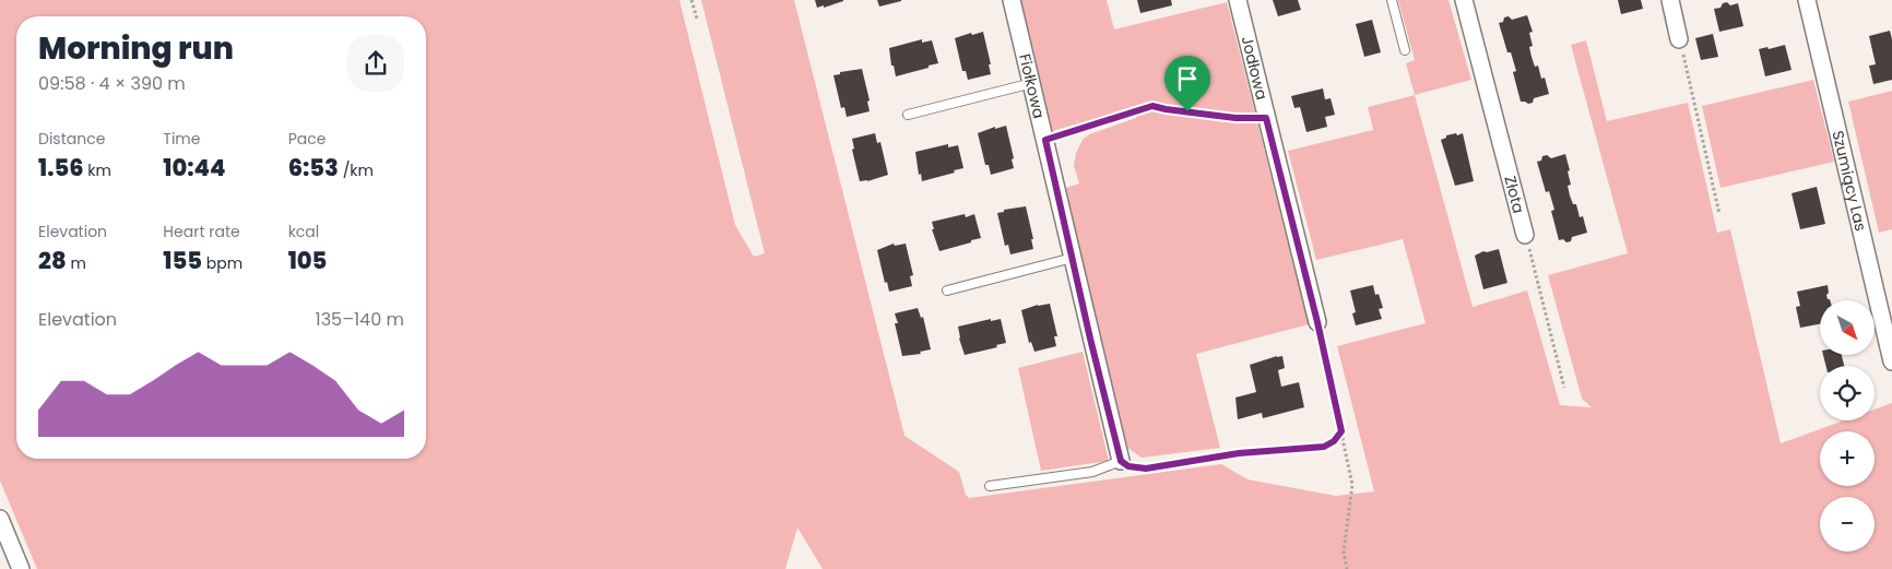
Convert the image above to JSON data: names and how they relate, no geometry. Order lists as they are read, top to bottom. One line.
{"streets":{"street":["Jodłowa","Fiołkowa","Szumiący Las","Złota"]},"north":"bottom right","page":{"heading":["Morning run","09:58 · 4 × 390 m"],"stats":[["Distance","1.56 km"],["Time","10:44"],["Pace","6:53 /km"],["Elevation","28 m"],["Heart rate","155 bpm"],["kcal","105"]],"chart":["Elevation","135–140 m"],"map_buttons":["+","−"]}}
